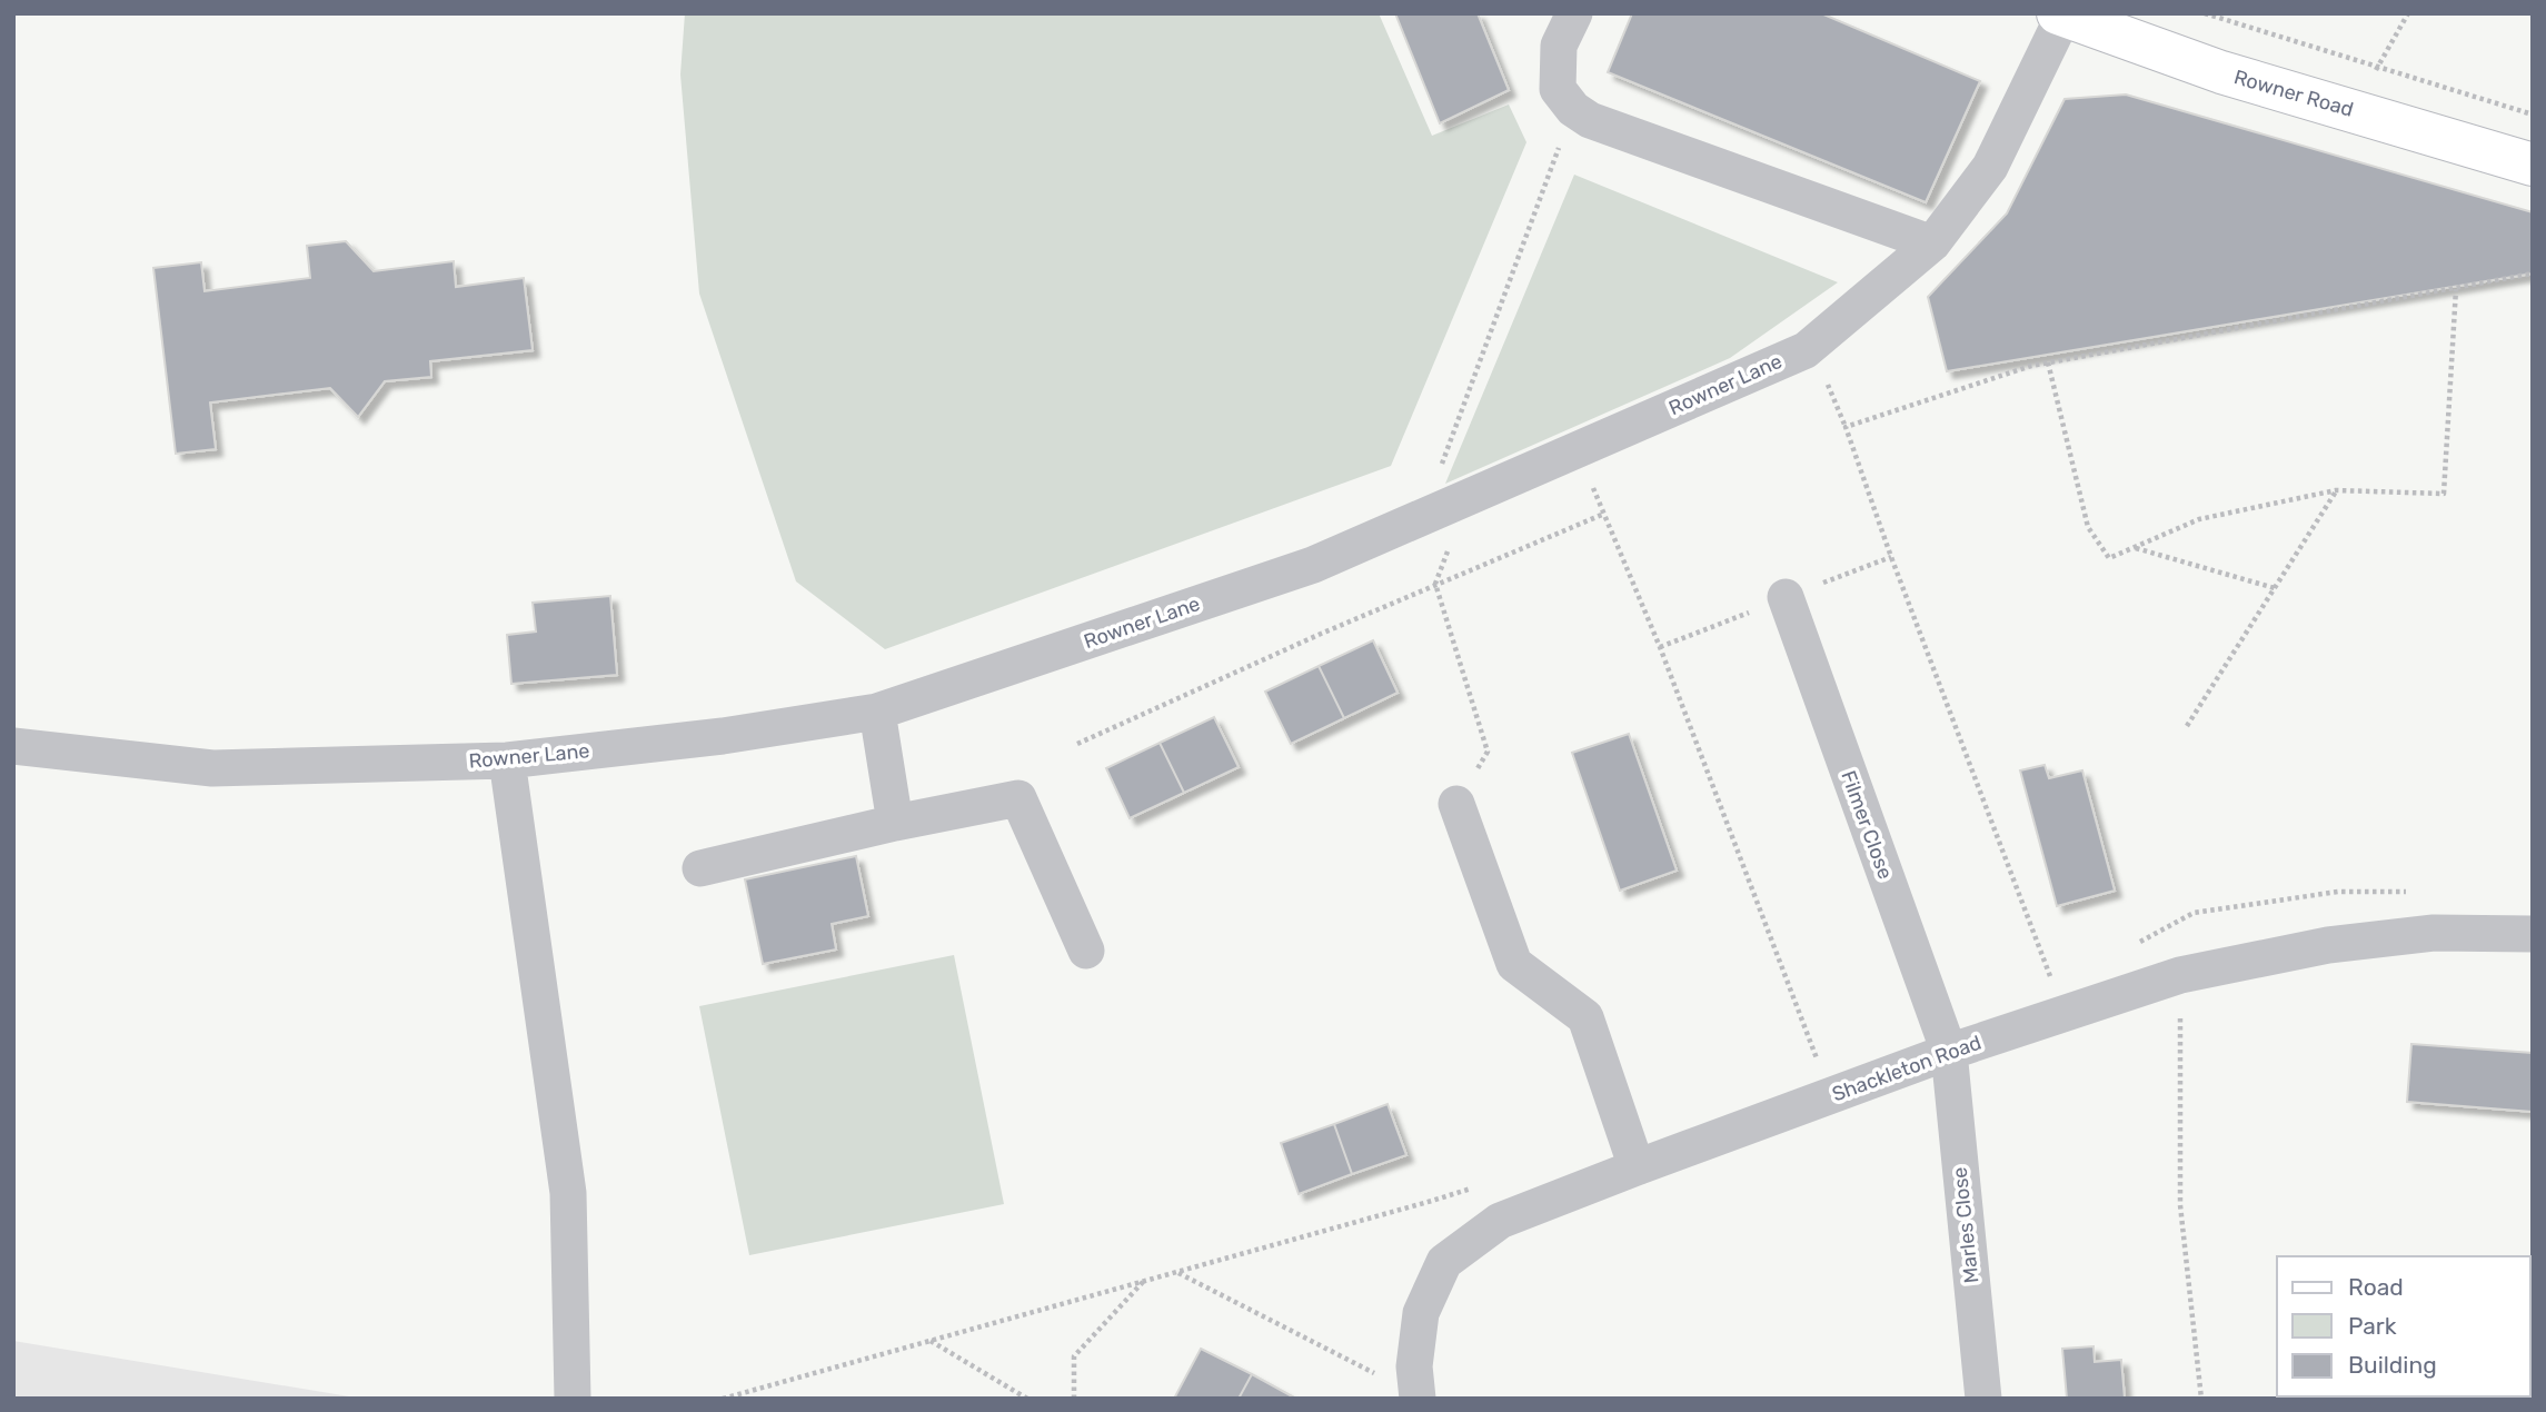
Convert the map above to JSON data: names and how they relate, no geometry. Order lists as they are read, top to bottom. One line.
{"streets":{"main road":["Rowner Road"],"street":["Rowner Lane","Filmer Close","Shackleton Road","Marles Close"]},"crossings":[["Rowner Road","Rowner Lane"],["Filmer Close","Shackleton Road"],["Filmer Close","Marles Close"],["Shackleton Road","Marles Close"]],"legend":["Road","Park","Building"]}
